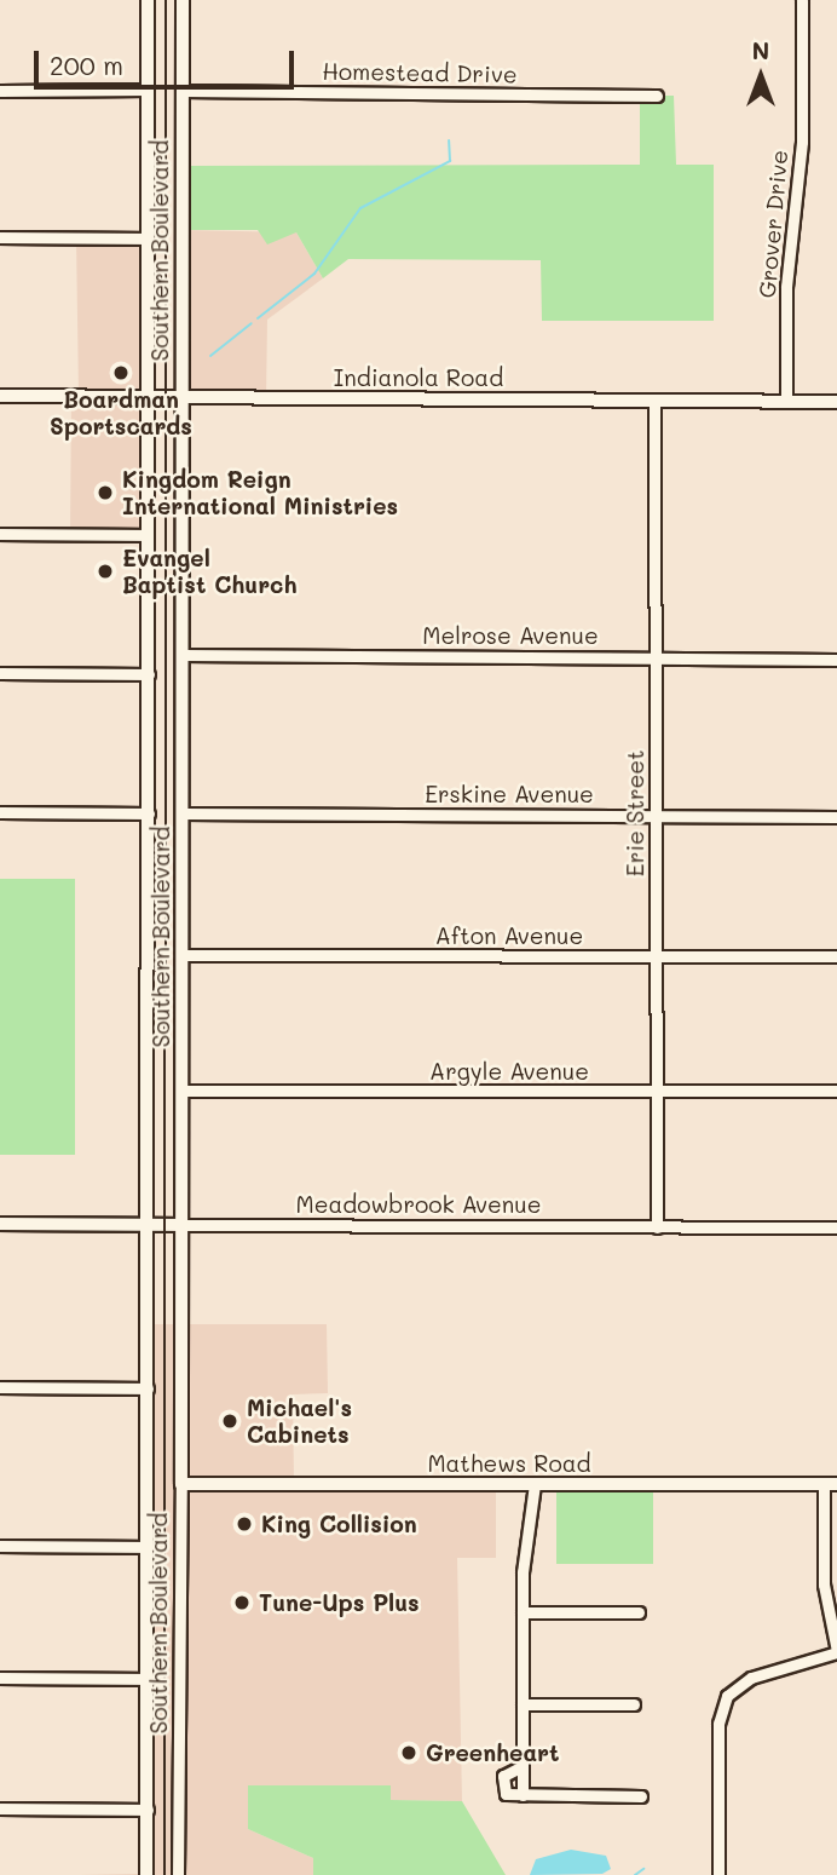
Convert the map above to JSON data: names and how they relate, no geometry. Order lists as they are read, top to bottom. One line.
{"streets":{"street":["Homestead Drive","Grover Drive","Southern Boulevard","Indianola Road","Melrose Avenue","Erskine Avenue","Erie Street","Afton Avenue","Argyle Avenue","Meadowbrook Avenue","Mathews Road"]},"crossings":[["Homestead Drive","Southern Boulevard"],["Grover Drive","Indianola Road"],["Southern Boulevard","Indianola Road"],["Southern Boulevard","Melrose Avenue"],["Southern Boulevard","Erskine Avenue"],["Southern Boulevard","Afton Avenue"],["Southern Boulevard","Argyle Avenue"],["Southern Boulevard","Meadowbrook Avenue"],["Southern Boulevard","Mathews Road"],["Indianola Road","Erie Street"],["Melrose Avenue","Erie Street"],["Erskine Avenue","Erie Street"],["Erie Street","Afton Avenue"],["Erie Street","Argyle Avenue"],["Erie Street","Meadowbrook Avenue"]],"places":["Boardman Sportscards","Kingdom Reign International Ministries","Evangel Baptist Church","Michael's Cabinets","King Collision","Tune-Ups Plus","Greenheart"],"scale_bar":"200 m","north":"top"}
